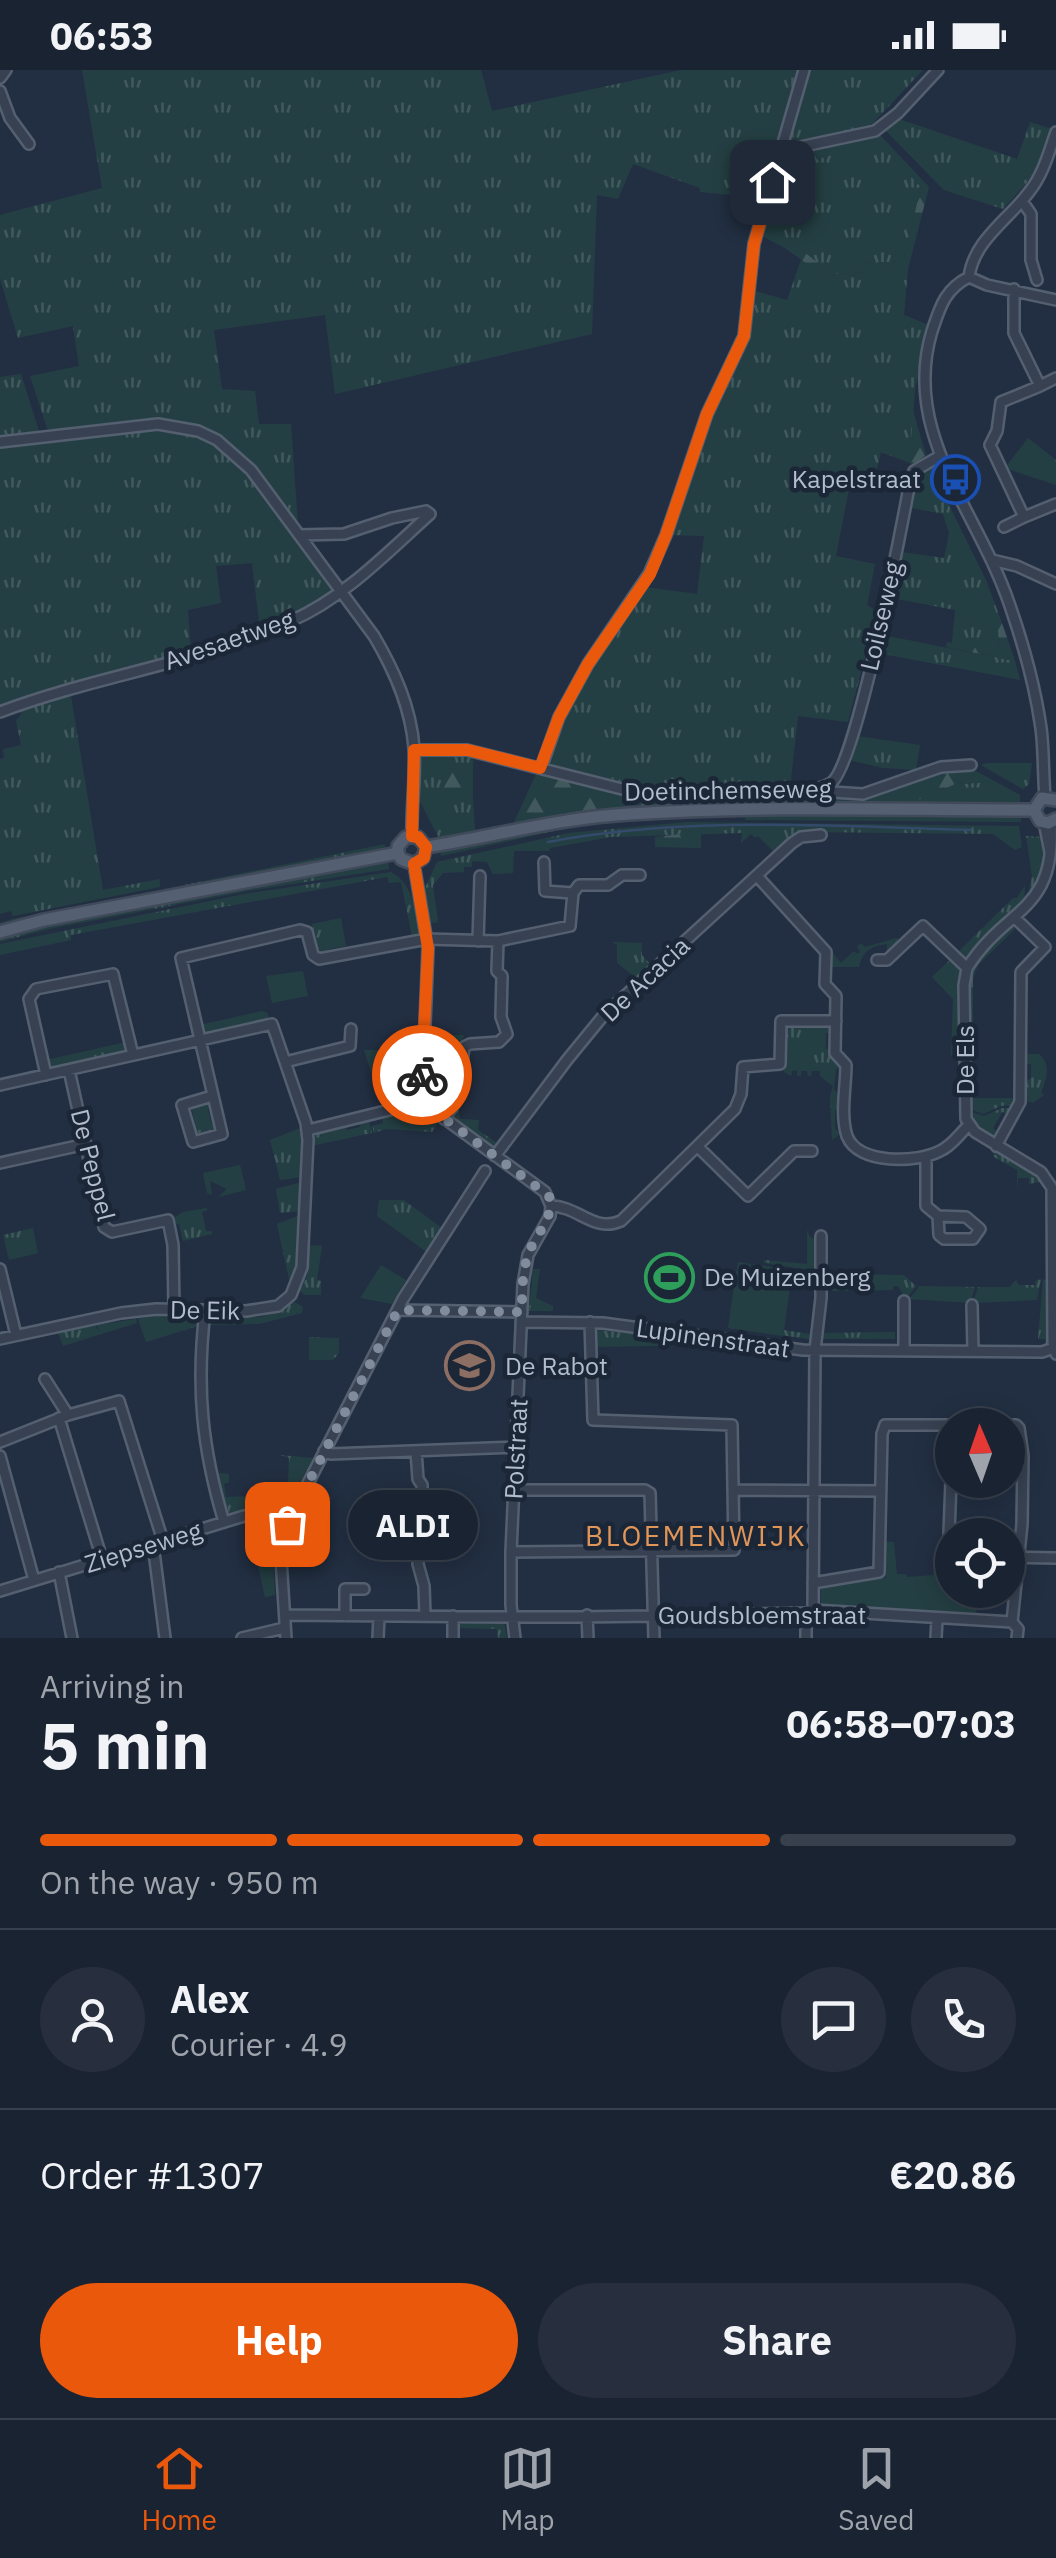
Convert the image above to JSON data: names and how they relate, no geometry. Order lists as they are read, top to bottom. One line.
{"streets":{"main road":["Doetinchemseweg"],"street":["Loilseweg","Avesaetweg","De Acacia","De Els","De Peppel","De Eik","Lupinenstraat","Polstraat","Ziepseweg","Goudsbloemstraat"]},"crossings":[["De Els","Lupinenstraat"],["De Peppel","De Eik"],["Lupinenstraat","Polstraat"],["Polstraat","Goudsbloemstraat"]],"districts":["BLOEMENWIJK"],"places":{"bus stop":["Kapelstraat"],"sports":["De Muizenberg"],"school or university":["De Rabot"],"other":["ALDI"]},"north":"top","page":{"status":"06:53","bubble":"ALDI","heading":["5 min","Arriving in","06:58–07:03"],"panel":["Alex","Courier · 4.9","Order #1307","€20.86"],"bar":"On the way · 950 m","buttons":["Help","Share"],"tabs":["Home","Map","Saved"]}}
